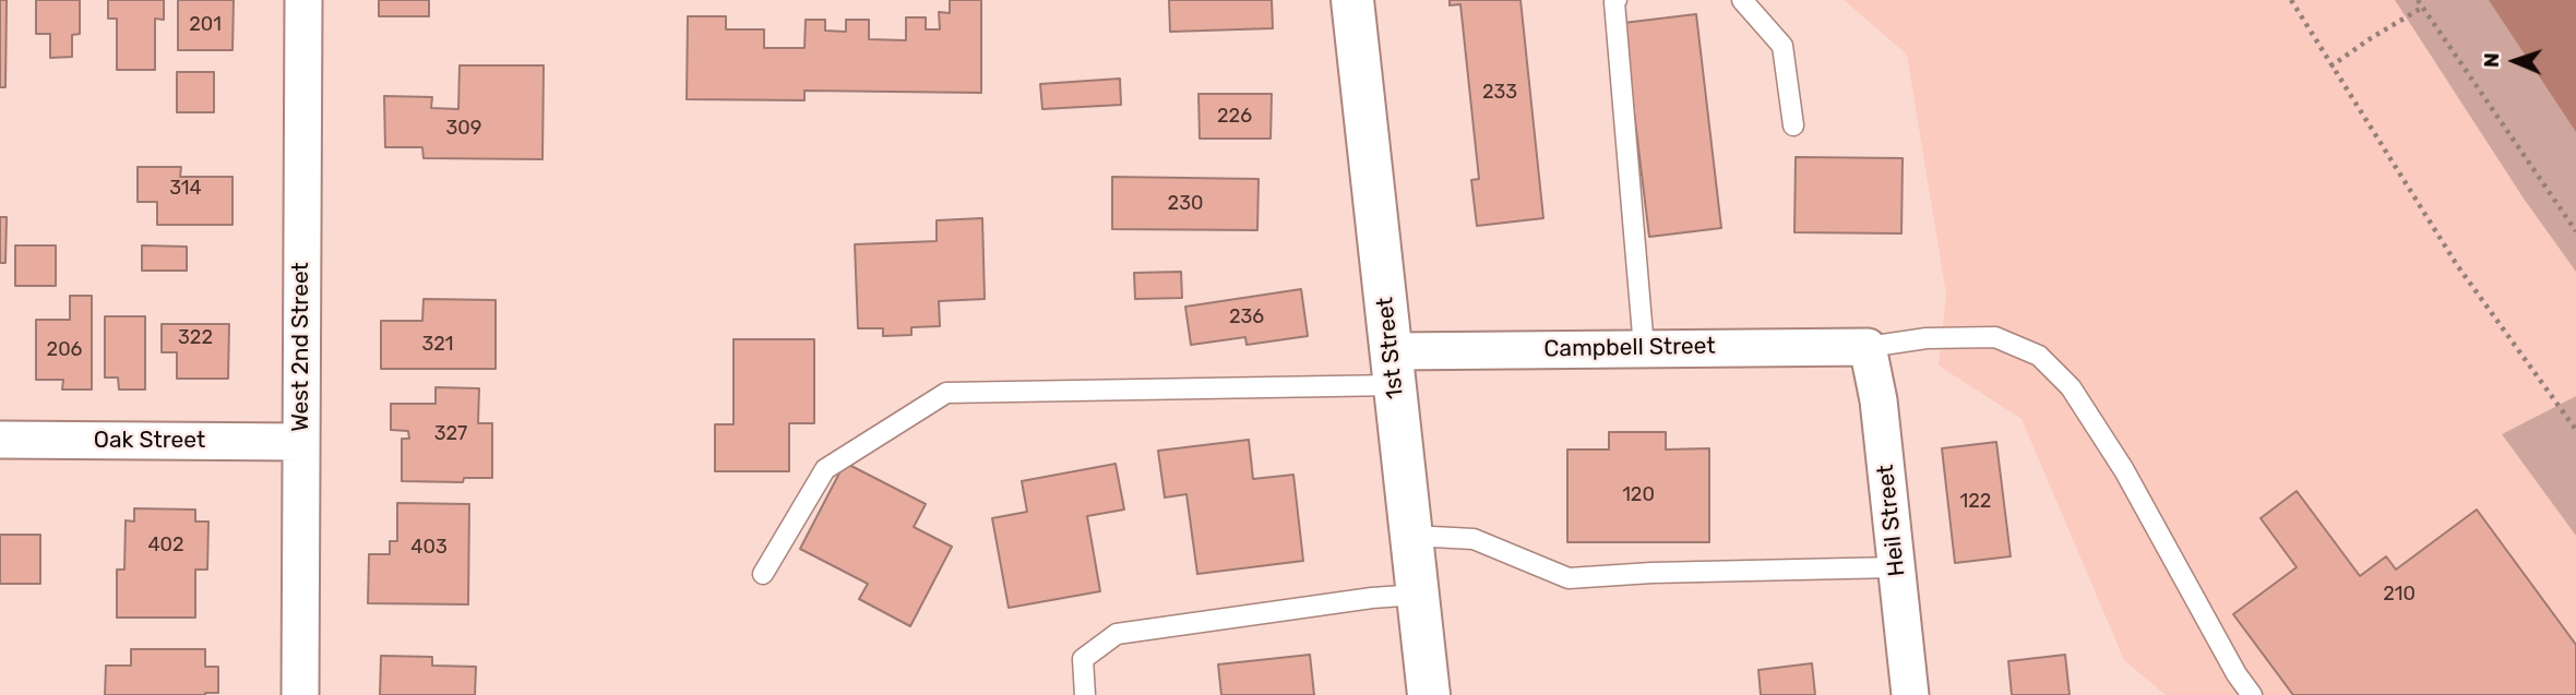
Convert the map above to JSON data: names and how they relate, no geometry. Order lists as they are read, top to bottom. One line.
{"streets":{"street":["West 2nd Street","1st Street","Campbell Street","Oak Street","Heil Street"]},"crossings":[["West 2nd Street","Oak Street"],["1st Street","Campbell Street"],["Campbell Street","Heil Street"]],"house_numbers":["201","233","226","309","314","230","236","322","321","206","327","120","122","402","403","210"],"north":"left"}
